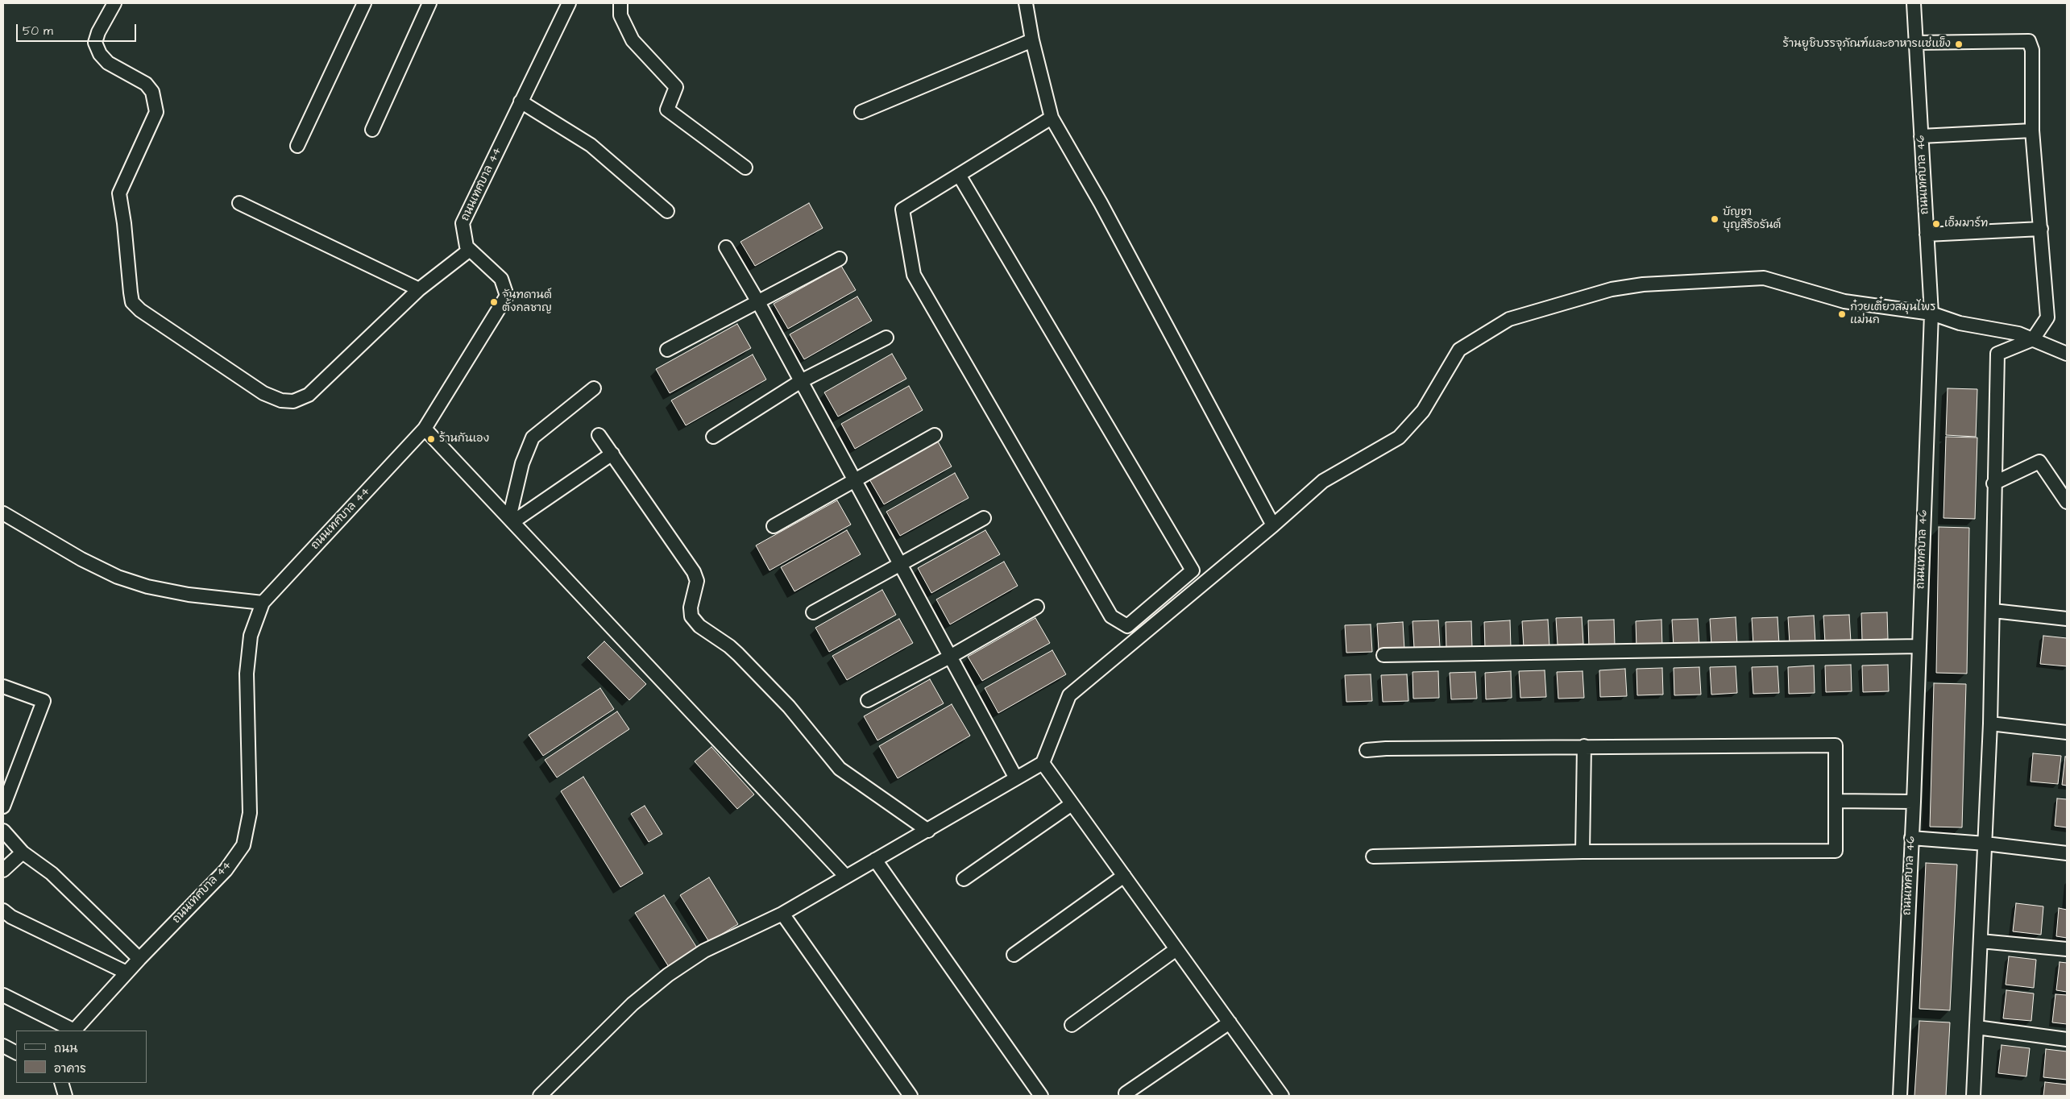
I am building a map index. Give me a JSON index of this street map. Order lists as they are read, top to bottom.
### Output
{
  "streets": {
    "street": ["ถนนเทศบาล 46", "ถนนเทศบาล 44"]
  },
  "places": [
    "ร้านยูชิบรรจุภัณฑ์และอาหารแช่แข็ง",
    "บัญชา บุญสิริอรันต์",
    "เอ็มมาร์ท",
    "จันทดานต์ ตั้งกลชาญ",
    "ก๋วยเตี๋ยวสมุนไพร แม่นก",
    "ร้านกันเอง"
  ],
  "legend": ["ถนน", "อาคาร"],
  "scale_bar": "50 m"
}
